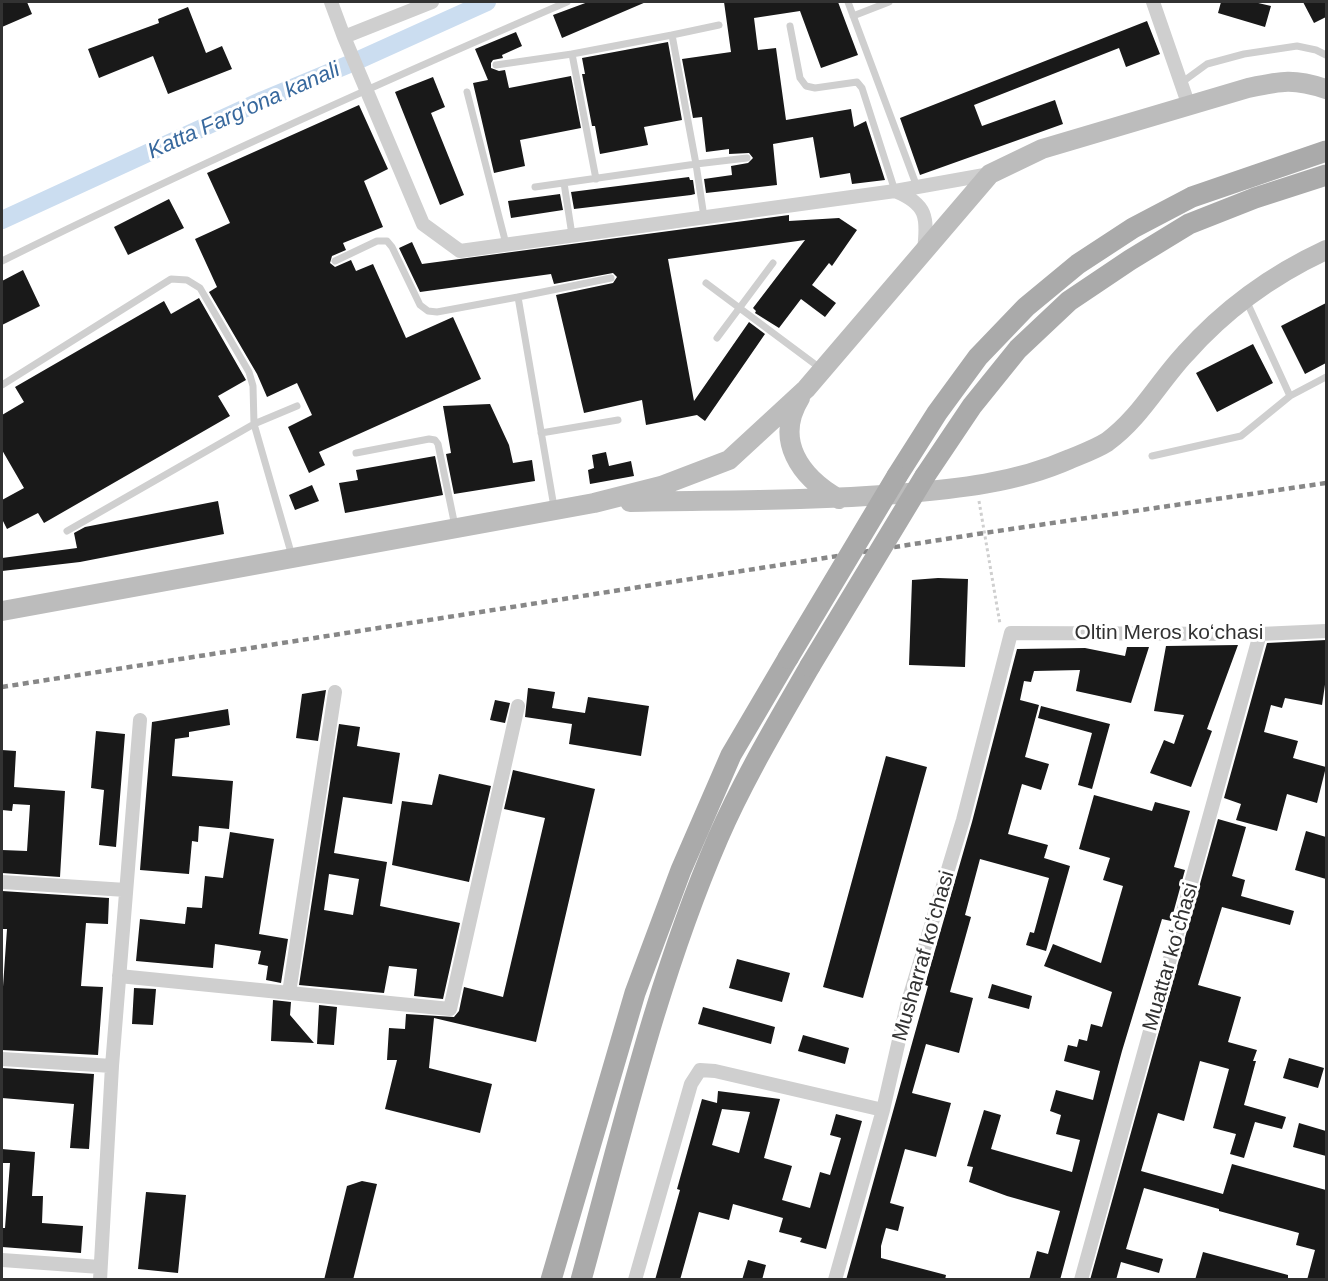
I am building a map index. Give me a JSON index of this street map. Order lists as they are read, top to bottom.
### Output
{
  "streets": {
    "street": ["Oltin Meros koʻchasi", "Musharraf koʻchasi", "Muattar koʻchasi"]
  },
  "crossings": [
    ["Oltin Meros koʻchasi", "Musharraf koʻchasi"],
    ["Oltin Meros koʻchasi", "Muattar koʻchasi"]
  ],
  "water": ["Katta Farg'ona kanali"]
}
